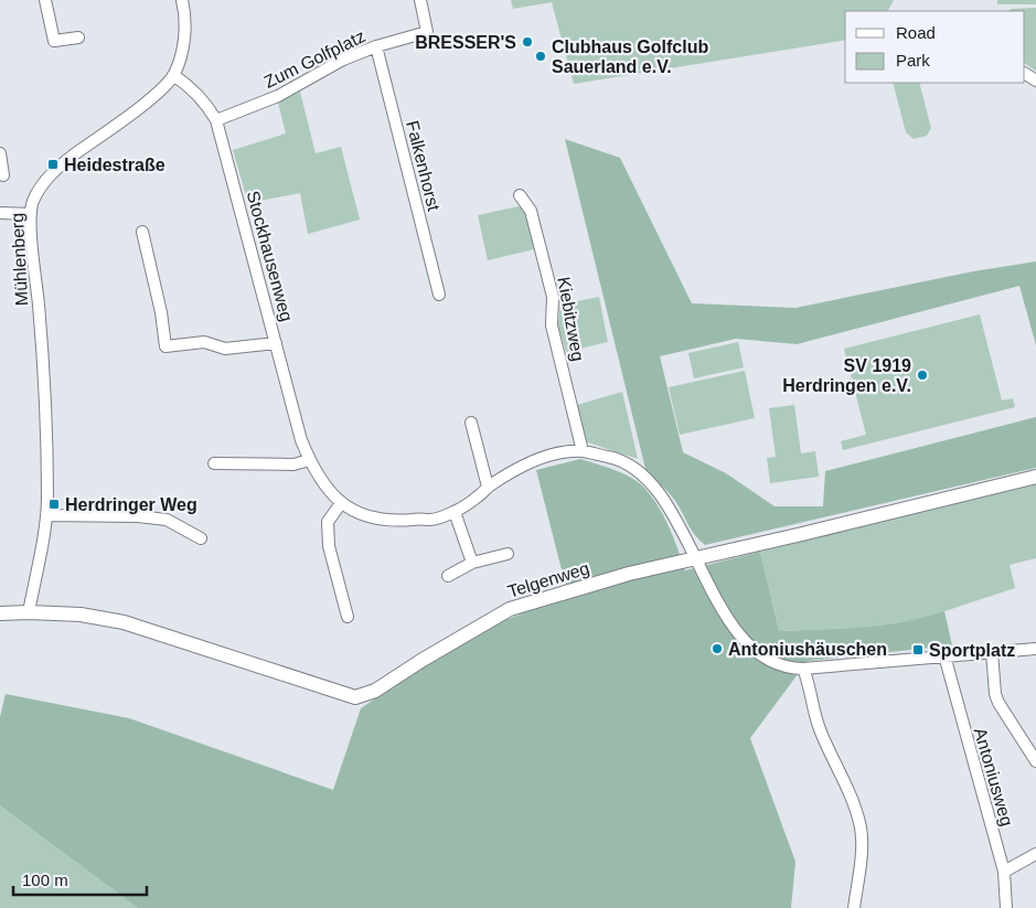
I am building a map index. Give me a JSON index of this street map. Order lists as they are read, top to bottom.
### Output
{
  "streets": {
    "main road": ["Telgenweg"],
    "street": [
      "Zum Golfplatz",
      "Falkenhorst",
      "Stockhausenweg",
      "Mühlenberg",
      "Kiebitzweg",
      "Antoniusweg"
    ]
  },
  "crossings": [
    ["Zum Golfplatz", "Falkenhorst"],
    ["Zum Golfplatz", "Stockhausenweg"],
    ["Stockhausenweg", "Mühlenberg"],
    ["Stockhausenweg", "Kiebitzweg"],
    ["Stockhausenweg", "Telgenweg"],
    ["Stockhausenweg", "Antoniusweg"],
    ["Mühlenberg", "Telgenweg"]
  ],
  "places": {
    "other": [
      "BRESSER'S",
      "Clubhaus Golfclub Sauerland e.V.",
      "SV 1919 Herdringen e.V.",
      "Antoniushäuschen"
    ],
    "transit": ["Heidestraße", "Herdringer Weg", "Sportplatz"]
  },
  "legend": ["Road", "Park"],
  "scale_bar": "100 m"
}
